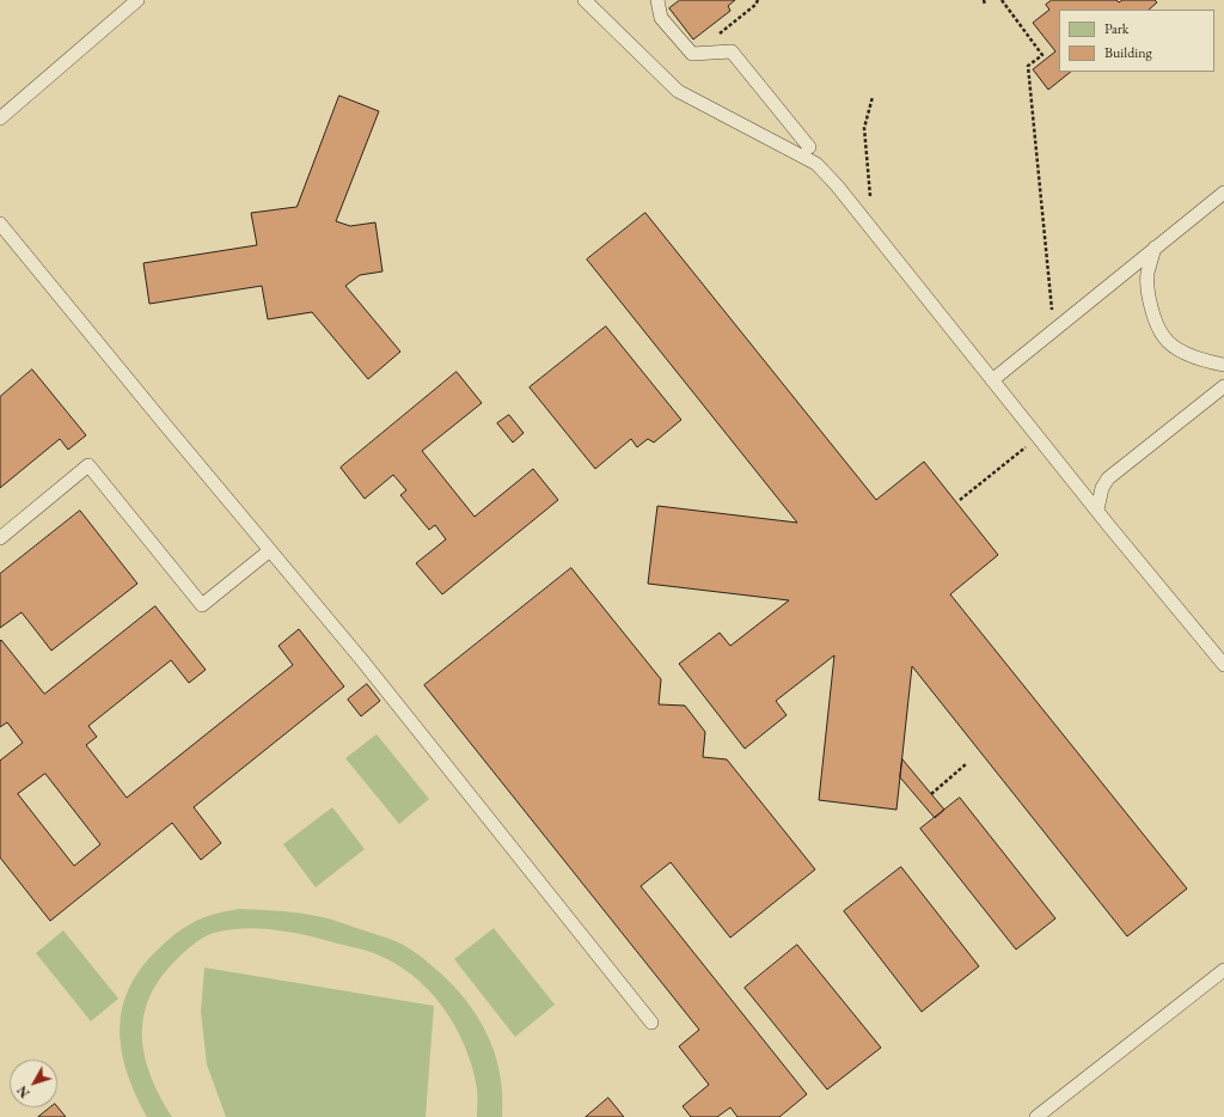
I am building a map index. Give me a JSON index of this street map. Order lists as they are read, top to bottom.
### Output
{
  "legend": ["Park", "Building"],
  "north": "bottom left"
}
